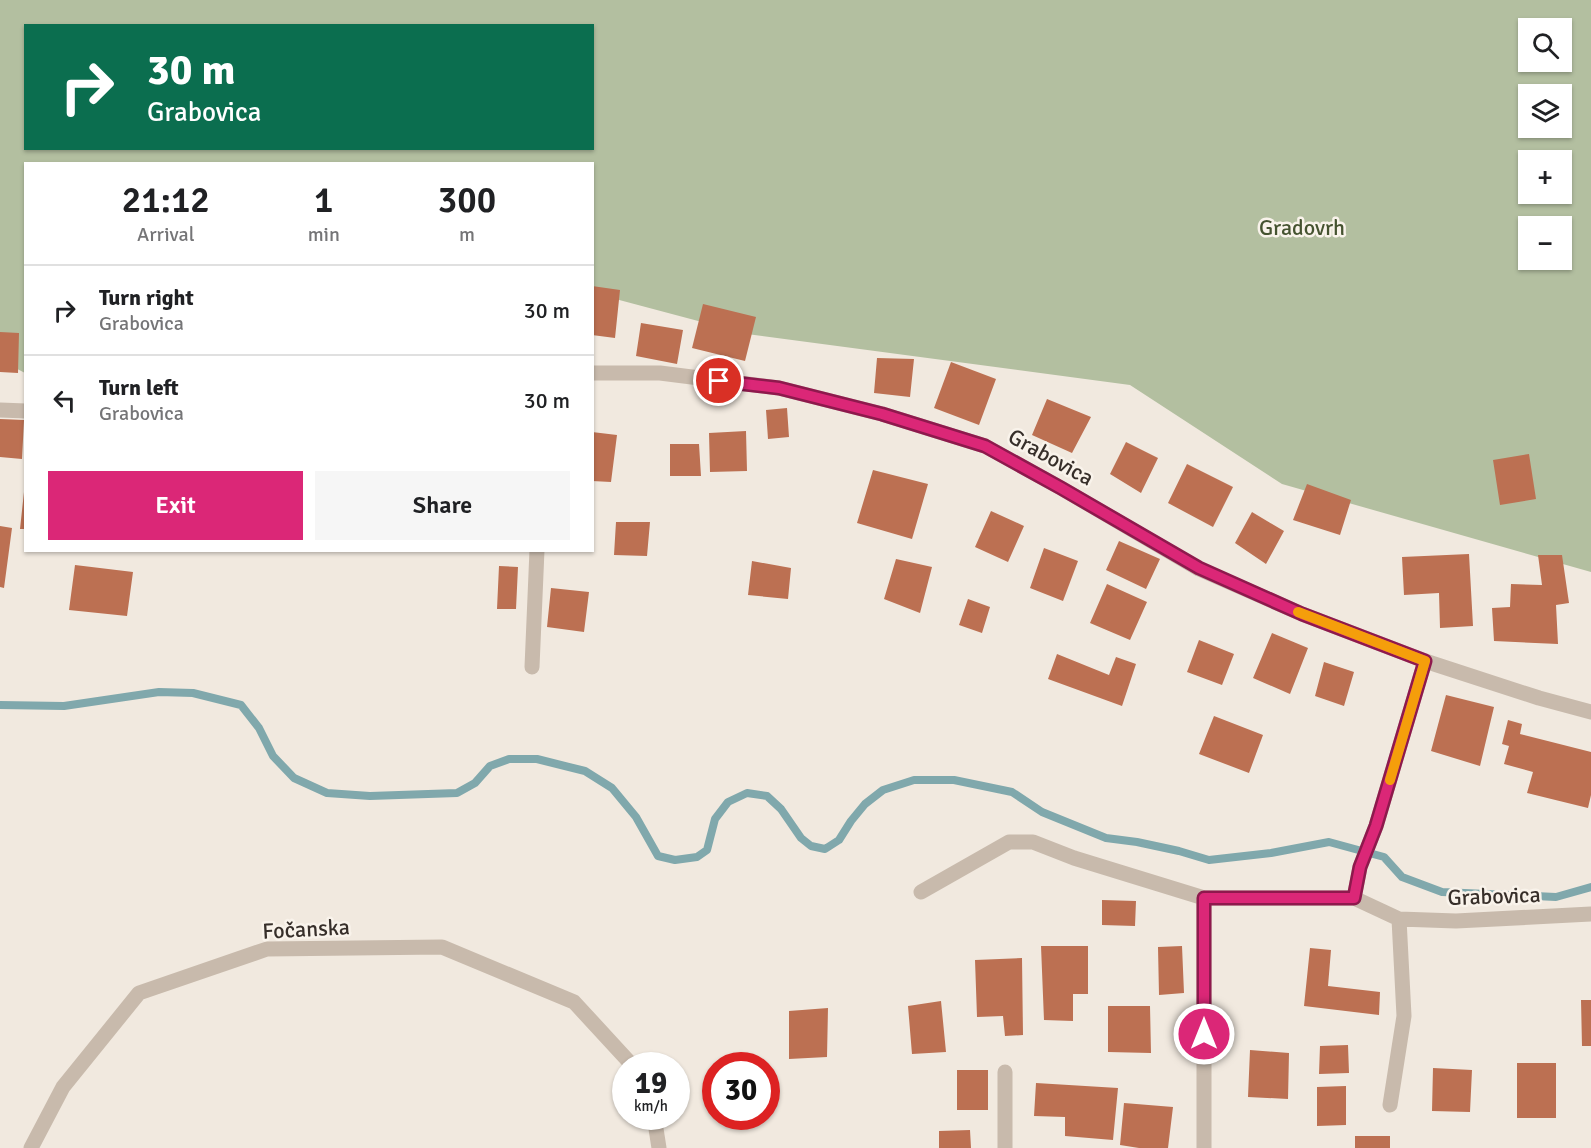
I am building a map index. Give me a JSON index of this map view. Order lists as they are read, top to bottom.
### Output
{
  "streets": {
    "street": ["Grabovica", "Fočanska"]
  },
  "parks": ["Gradovrh"],
  "page": {
    "map_buttons": ["+", "−"],
    "turn": ["30 m", "Grabovica"],
    "eta": [
      "21:12",
      "Arrival",
      "1",
      "min",
      "300",
      "m"
    ],
    "list": [
      {
        "name": "Turn right",
        "note": "Grabovica",
        "value": "30 m"
      },
      {
        "name": "Turn left",
        "note": "Grabovica",
        "value": "30 m"
      }
    ],
    "buttons": ["Exit", "Share"],
    "speed": "19 km/h",
    "limit": "30"
  }
}
